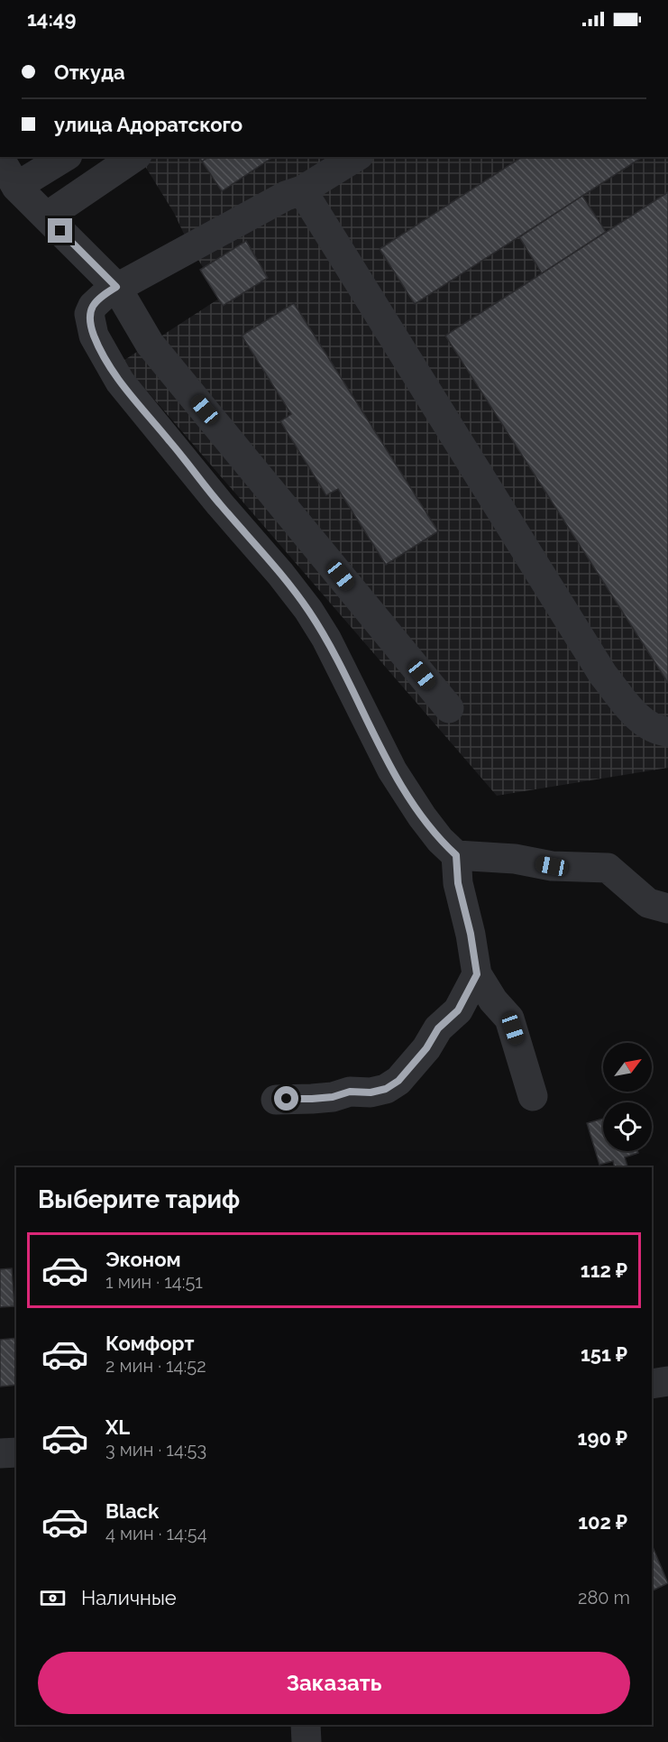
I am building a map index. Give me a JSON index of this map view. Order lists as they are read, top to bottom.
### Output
{
  "north": "top right",
  "page": {
    "status": "14:49",
    "banner": ["Откуда", "улица Адоратского"],
    "heading": "Выберите тариф",
    "list": [
      {
        "name": "Эконом",
        "note": "1 мин · 14:51",
        "value": "112 ₽"
      },
      {
        "name": "Комфорт",
        "note": "2 мин · 14:52",
        "value": "151 ₽"
      },
      {
        "name": "XL",
        "note": "3 мин · 14:53",
        "value": "190 ₽"
      },
      {
        "name": "Black",
        "note": "4 мин · 14:54",
        "value": "102 ₽"
      }
    ],
    "pay": ["Наличные", "280 m"],
    "buttons": "Заказать"
  }
}
